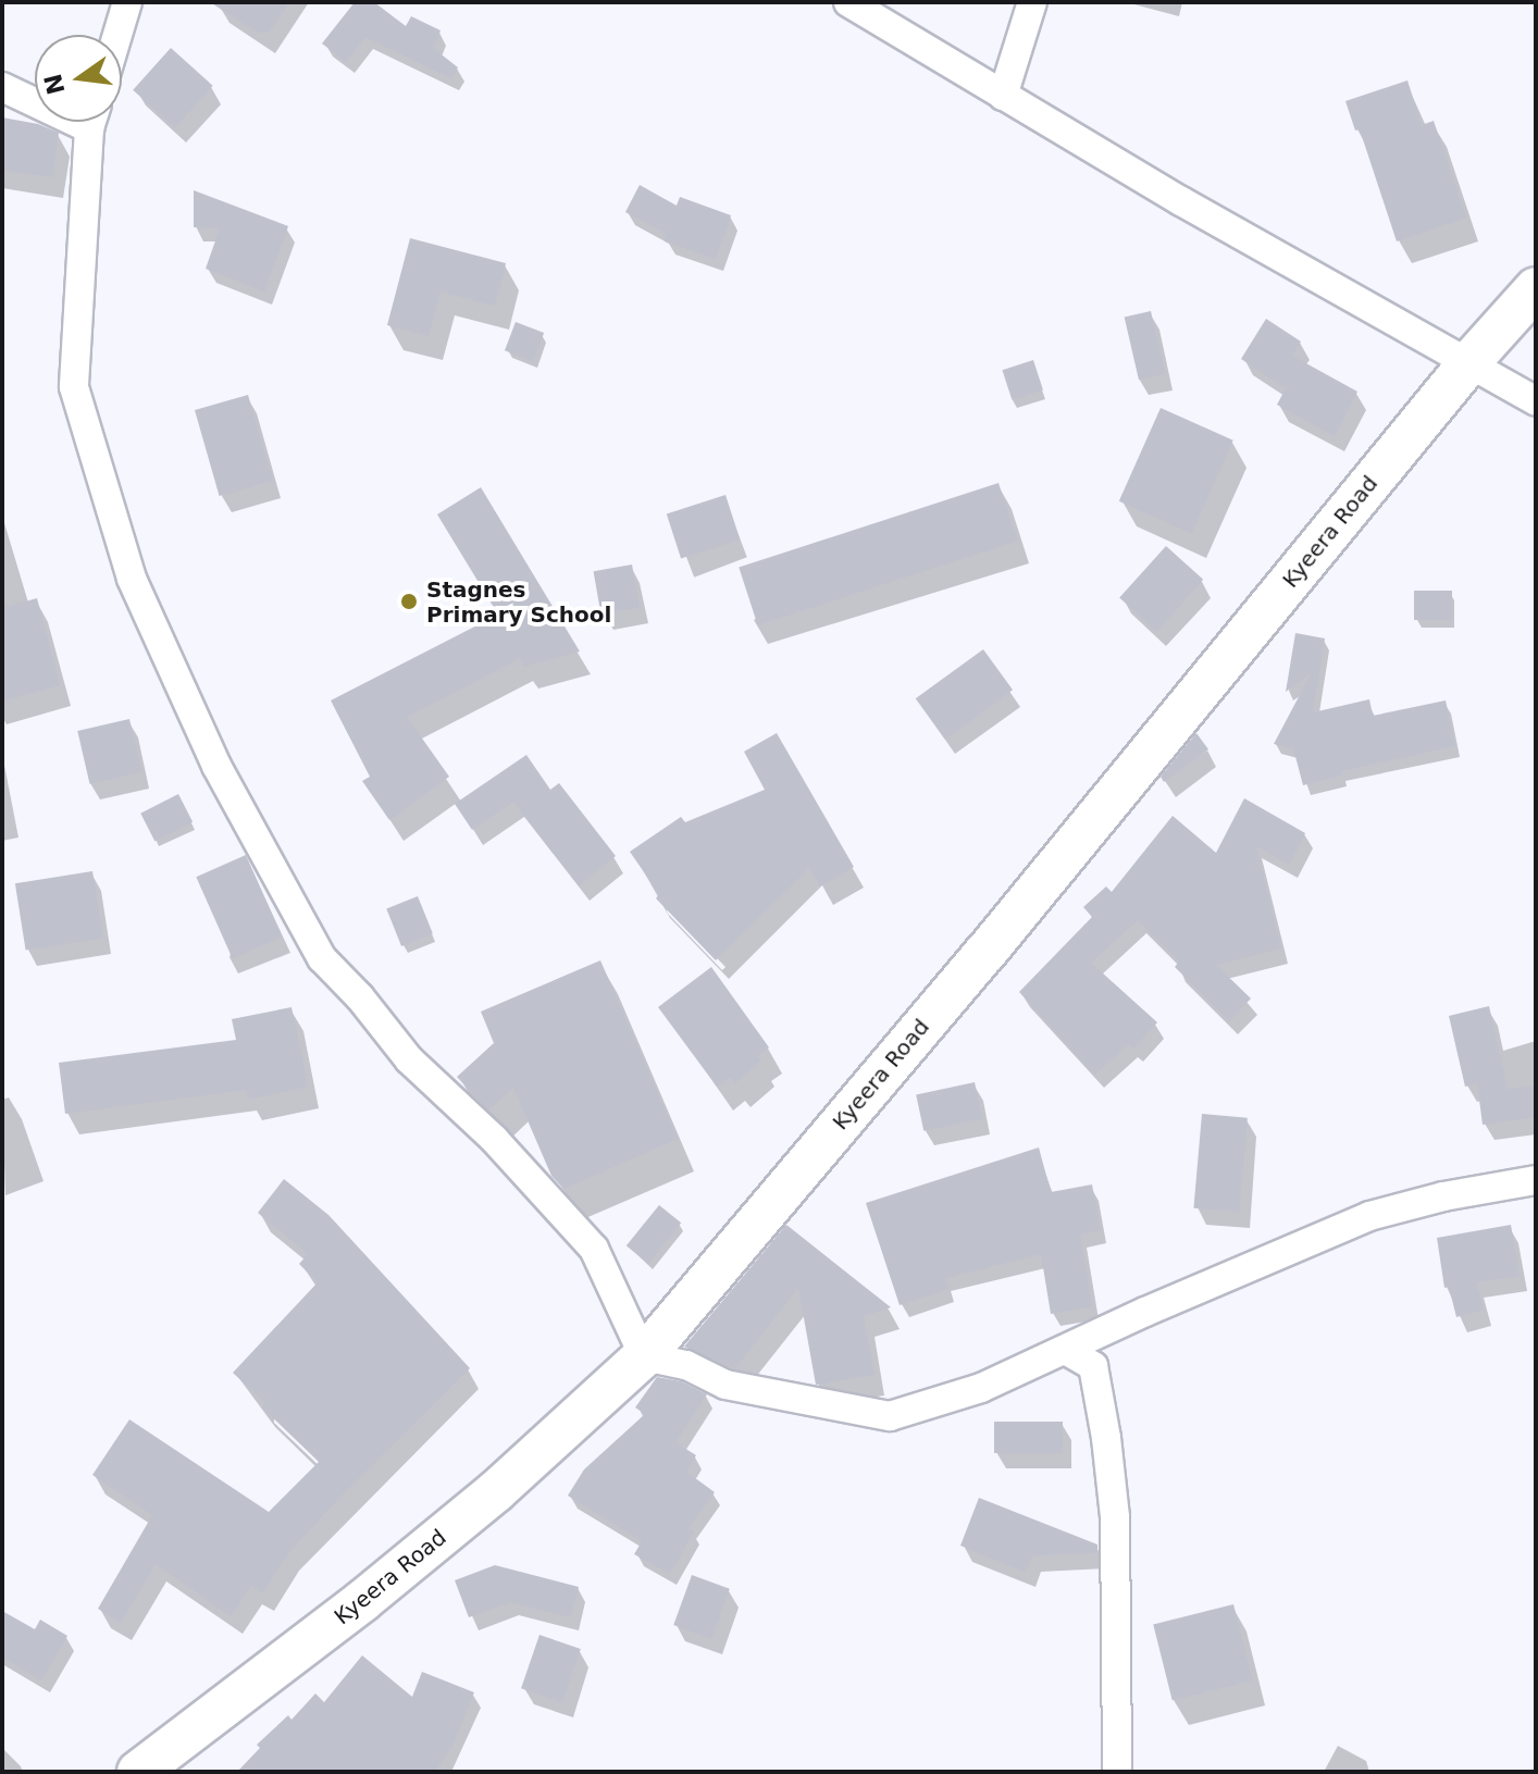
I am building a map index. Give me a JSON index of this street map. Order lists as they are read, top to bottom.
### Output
{
  "streets": {
    "main road": ["Kyeera Road"]
  },
  "places": ["Stagnes Primary School"],
  "north": "left"
}
